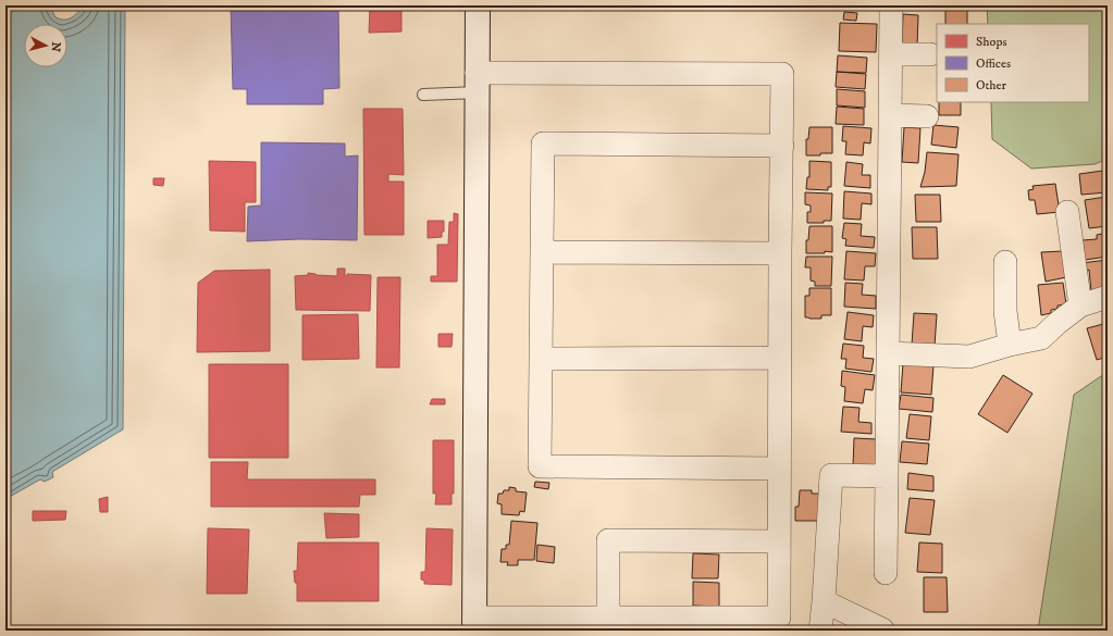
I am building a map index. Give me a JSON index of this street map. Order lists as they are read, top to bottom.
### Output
{
  "legend": ["Shops", "Offices", "Other"],
  "north": "right"
}
